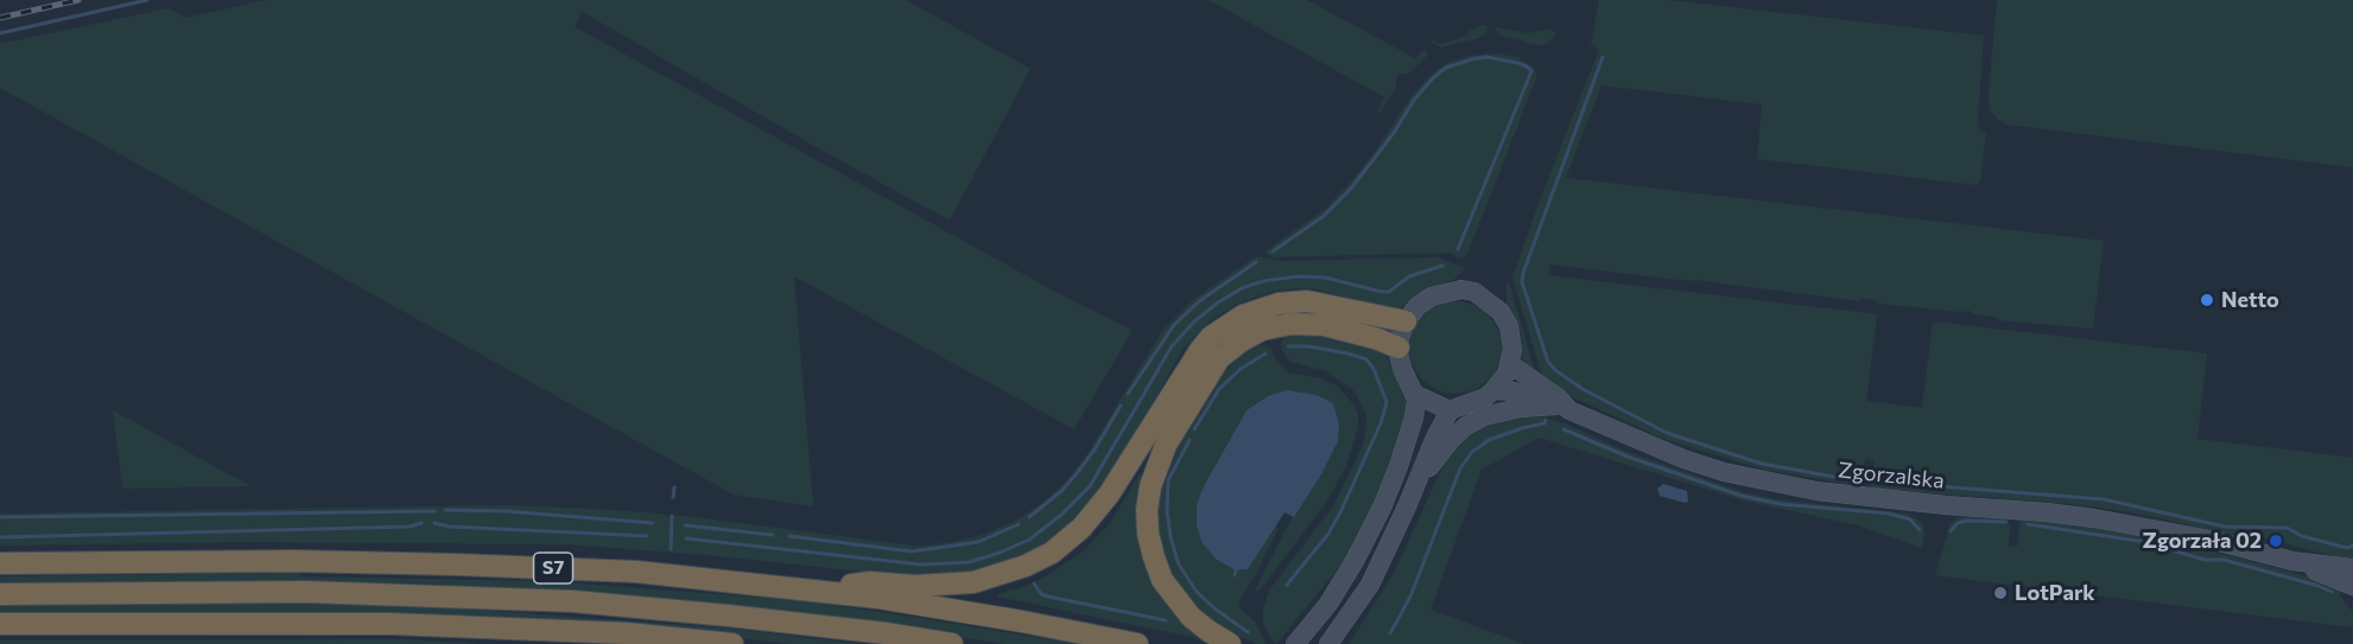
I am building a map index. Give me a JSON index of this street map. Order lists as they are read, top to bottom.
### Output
{
  "streets": {
    "highway": ["S7"],
    "street": ["Zgorzalska"]
  },
  "places": ["Netto", "Zgorzała 02", "LotPark"]
}
